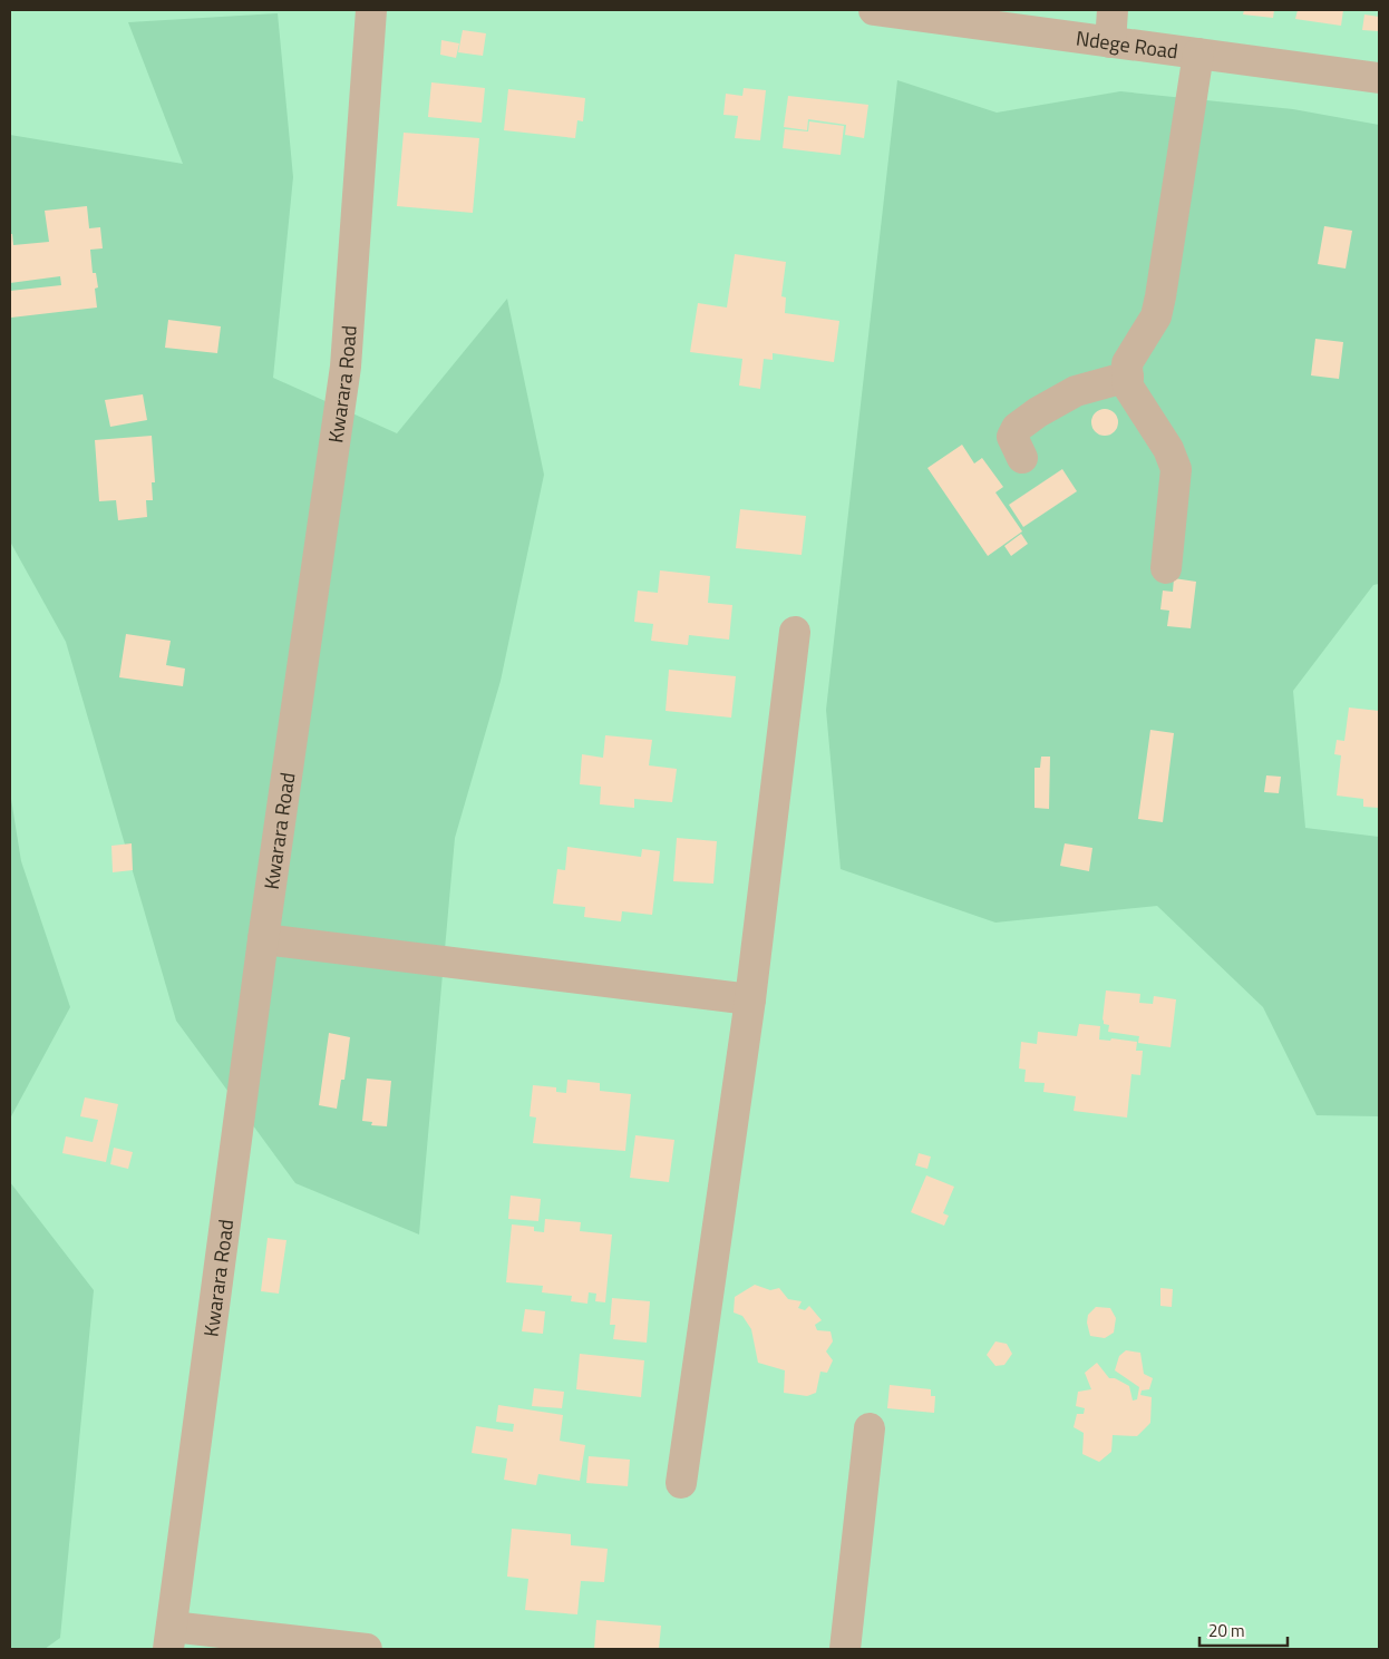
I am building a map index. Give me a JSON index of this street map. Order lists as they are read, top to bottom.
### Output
{
  "streets": {
    "street": ["Ndege Road", "Kwarara Road"]
  },
  "scale_bar": "20 m"
}
